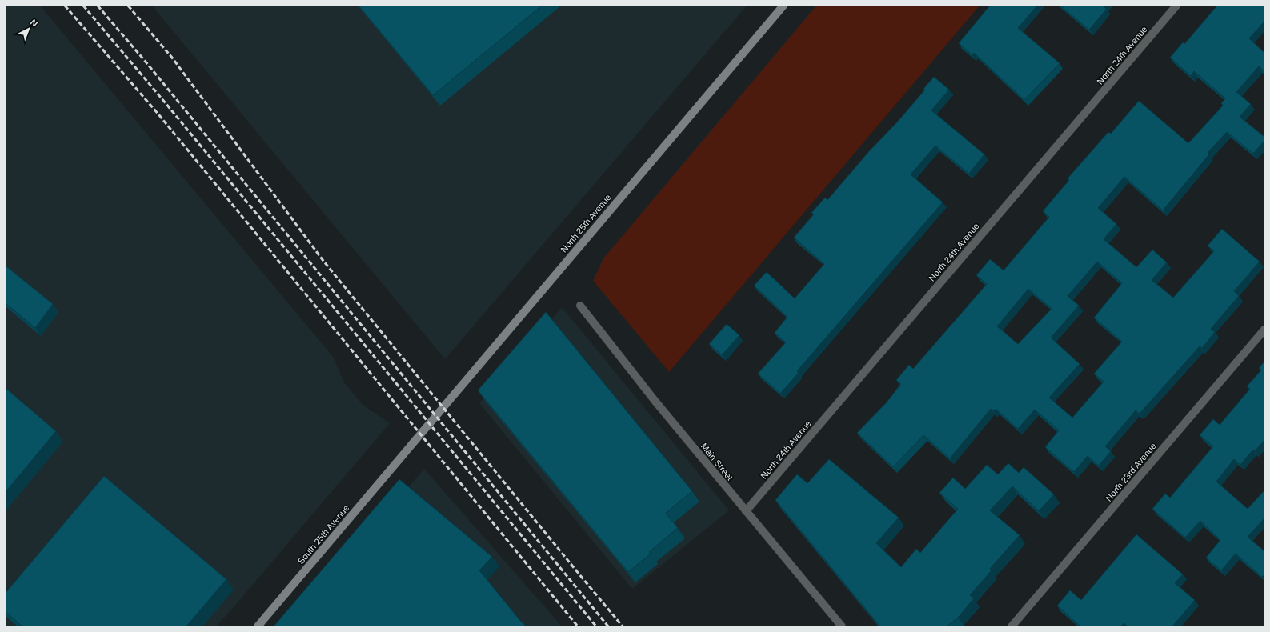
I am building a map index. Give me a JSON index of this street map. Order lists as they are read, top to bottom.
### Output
{
  "streets": {
    "main road": ["North 25th Avenue", "South 25th Avenue"],
    "street": ["North 24th Avenue", "Main Street", "North 23rd Avenue"]
  },
  "crossings": [
    ["North 24th Avenue", "Main Street"],
    ["North 25th Avenue", "South 25th Avenue"]
  ],
  "north": "top right"
}
